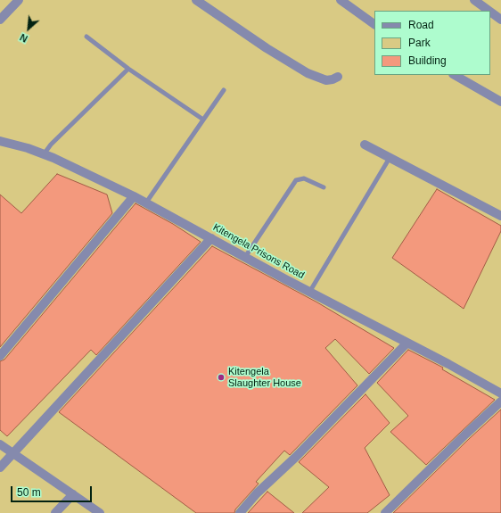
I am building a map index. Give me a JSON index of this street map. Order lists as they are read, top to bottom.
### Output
{
  "streets": {
    "street": ["Kitengela Prisons Road"]
  },
  "places": ["Kitengela Slaughter House"],
  "legend": ["Road", "Park", "Building"],
  "scale_bar": "50 m",
  "north": "bottom left"
}
